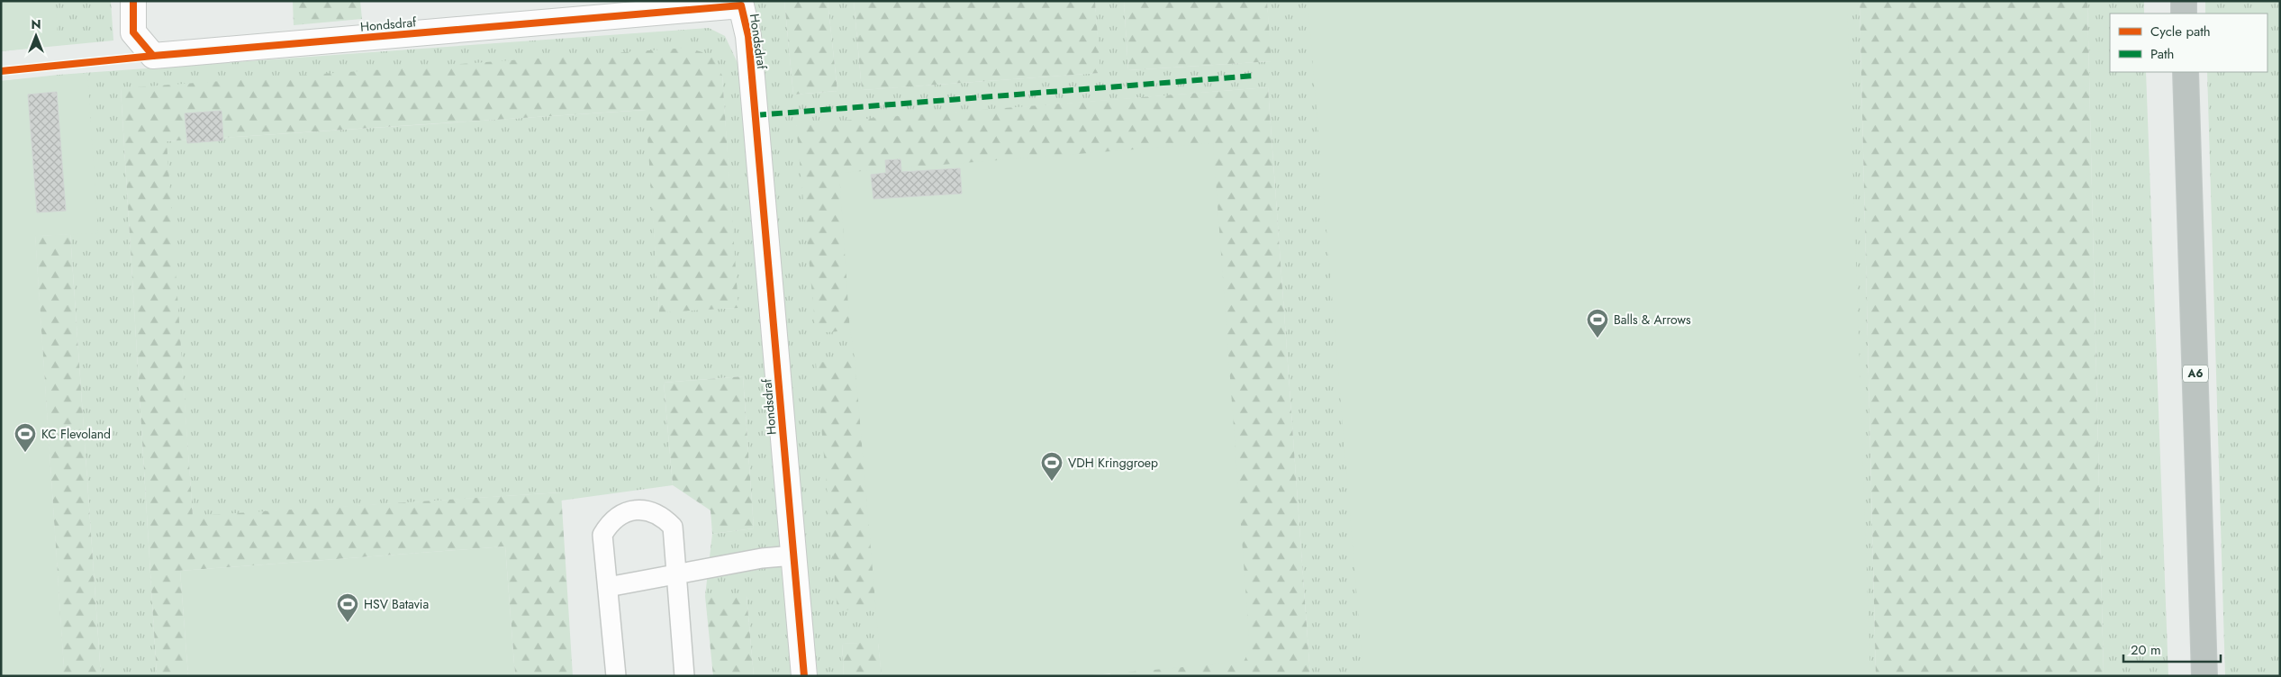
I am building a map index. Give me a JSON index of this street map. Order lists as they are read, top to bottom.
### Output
{
  "streets": {
    "highway": ["A6"],
    "street": ["Hondsdraf"]
  },
  "places": {
    "sports": [
      "Balls & Arrows",
      "KC Flevoland",
      "VDH Kringgroep",
      "HSV Batavia"
    ]
  },
  "legend": ["Cycle path", "Path"],
  "scale_bar": "20 m",
  "north": "top"
}
